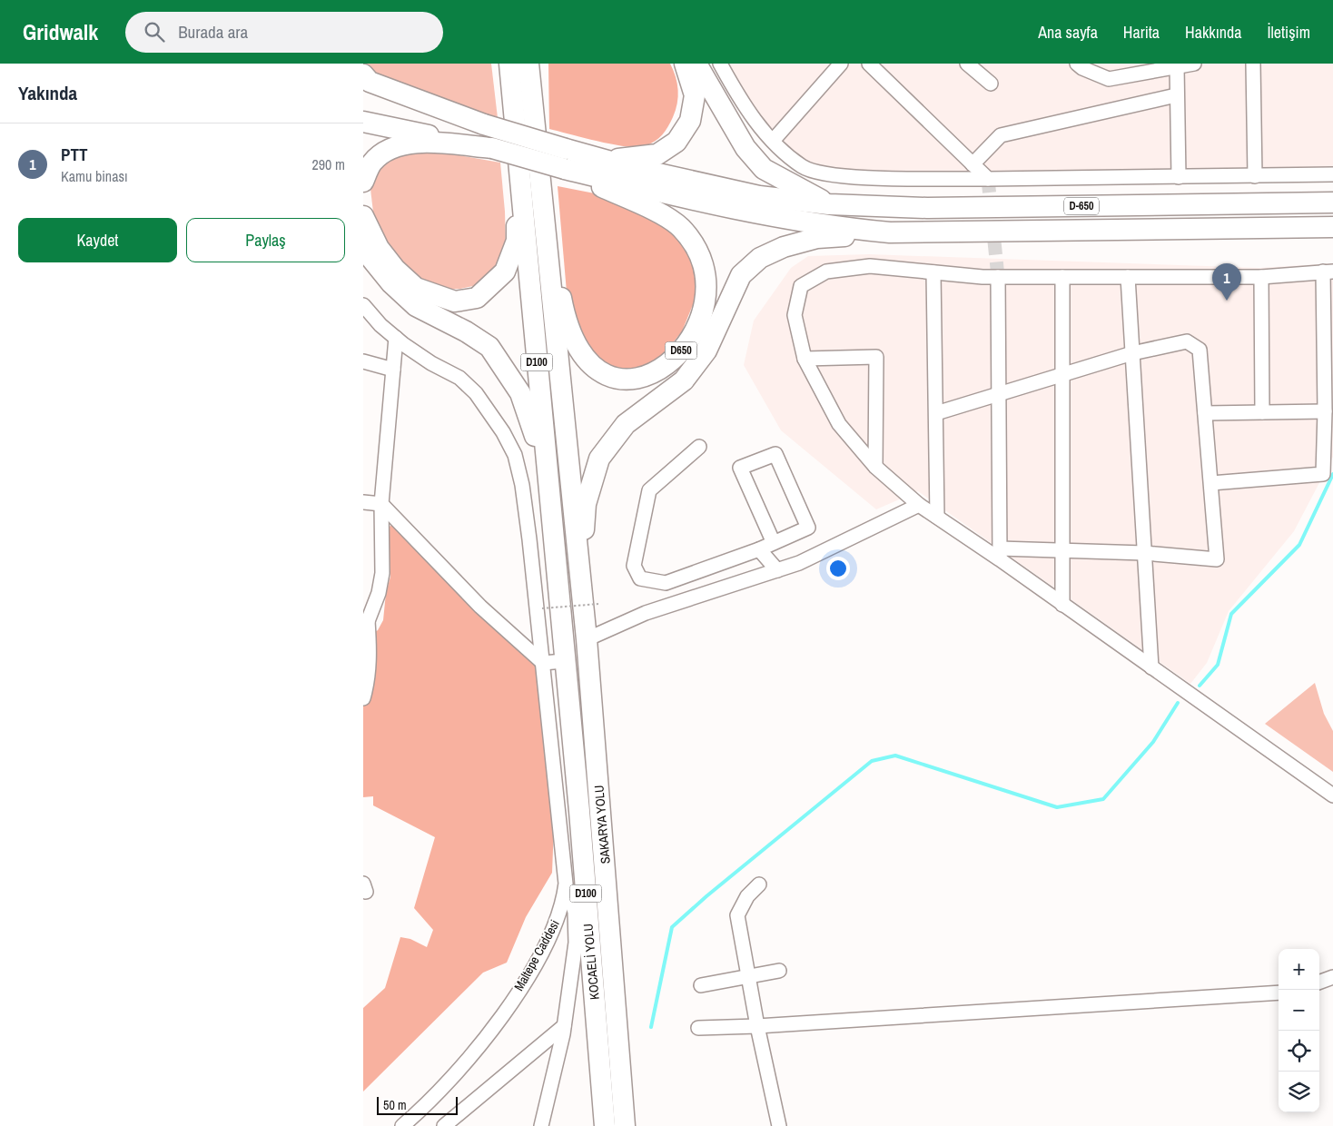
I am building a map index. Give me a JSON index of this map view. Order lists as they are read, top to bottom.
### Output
{
  "streets": {
    "highway": [
      "D-650",
      "D650",
      "D100",
      "SAKARYA YOLU",
      "KOCAELİ YOLU"
    ],
    "street": ["Maltepe Caddesi"]
  },
  "crossings": [
    ["D-650", "D650"],
    ["D650", "D100"],
    ["D650", "SAKARYA YOLU"],
    ["D100", "SAKARYA YOLU"],
    ["D100", "KOCAELİ YOLU"]
  ],
  "scale_bar": "50 m",
  "page": {
    "header": "Gridwalk",
    "search": "Burada ara",
    "nav": [
      "Ana sayfa",
      "Harita",
      "Hakkında",
      "İletişim"
    ],
    "heading": "Yakında",
    "list": [
      {
        "mark": "1",
        "name": "PTT",
        "note": "Kamu binası",
        "value": "290 m"
      }
    ],
    "buttons": ["Kaydet", "Paylaş"],
    "pins": "1",
    "map_buttons": ["+", "−"],
    "scale": "50 m"
  }
}
